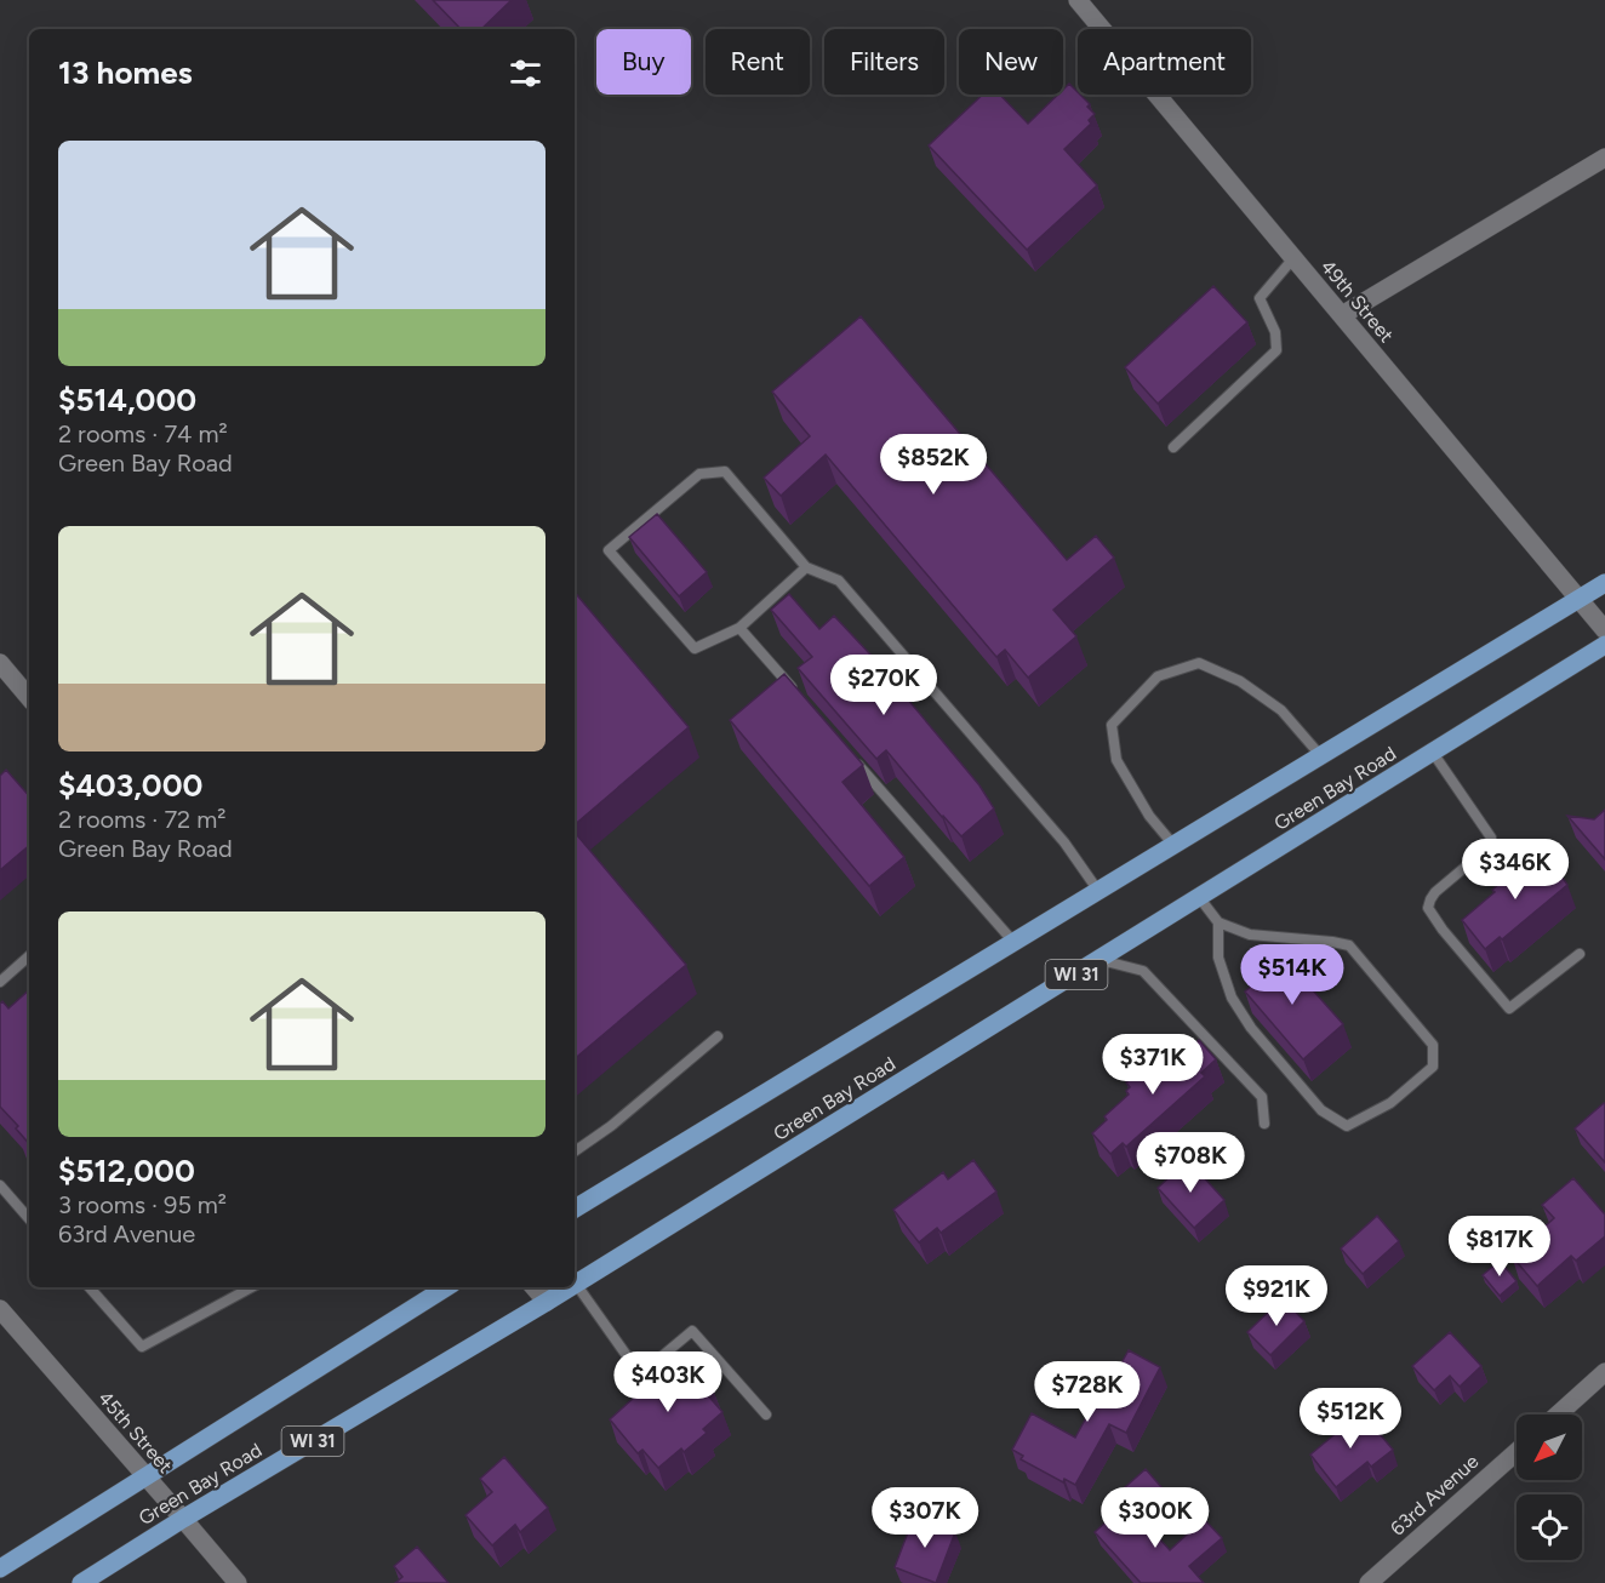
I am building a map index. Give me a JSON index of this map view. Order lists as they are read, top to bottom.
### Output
{
  "streets": {
    "main road": ["Green Bay Road", "WI 31"],
    "street": ["49th Street", "45th Street", "63rd Avenue"]
  },
  "crossings": [
    ["49th Street", "Green Bay Road"],
    ["Green Bay Road", "45th Street"]
  ],
  "north": "bottom left",
  "page": {
    "chip": [
      "Buy",
      "Rent",
      "Filters",
      "New",
      "Apartment"
    ],
    "heading": "13 homes",
    "list": [
      {
        "name": "$514,000",
        "note": "2 rooms · 74 m² · Green Bay Road"
      },
      {
        "name": "$403,000",
        "note": "2 rooms · 72 m² · Green Bay Road"
      },
      {
        "name": "$512,000",
        "note": "3 rooms · 95 m² · 63rd Avenue"
      }
    ],
    "price": [
      "$852K",
      "$270K",
      "$346K",
      "$514K",
      "$371K",
      "$708K",
      "$817K",
      "$921K",
      "$403K",
      "$728K",
      "$512K",
      "$307K",
      "$300K"
    ]
  }
}
